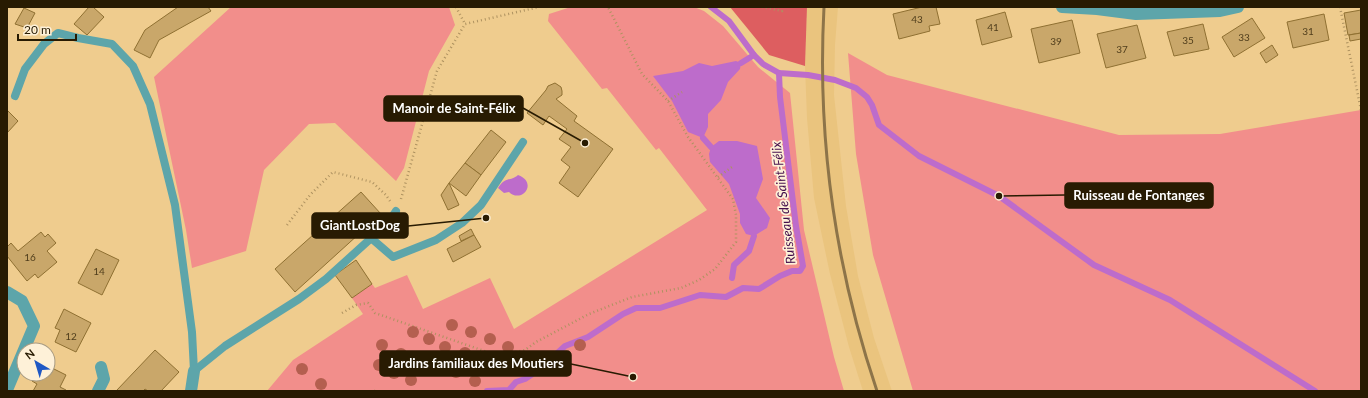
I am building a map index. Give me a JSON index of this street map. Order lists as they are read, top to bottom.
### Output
{
  "water": ["Ruisseau de Saint-Félix"],
  "places": [
    "Manoir de Saint-Félix",
    "Ruisseau de Fontanges",
    "GiantLostDog",
    "Jardins familiaux des Moutiers"
  ],
  "house_numbers": [
    "43",
    "41",
    "31",
    "33",
    "35",
    "39",
    "37",
    "16",
    "14",
    "12"
  ],
  "scale_bar": "20 m",
  "north": "top left"
}
